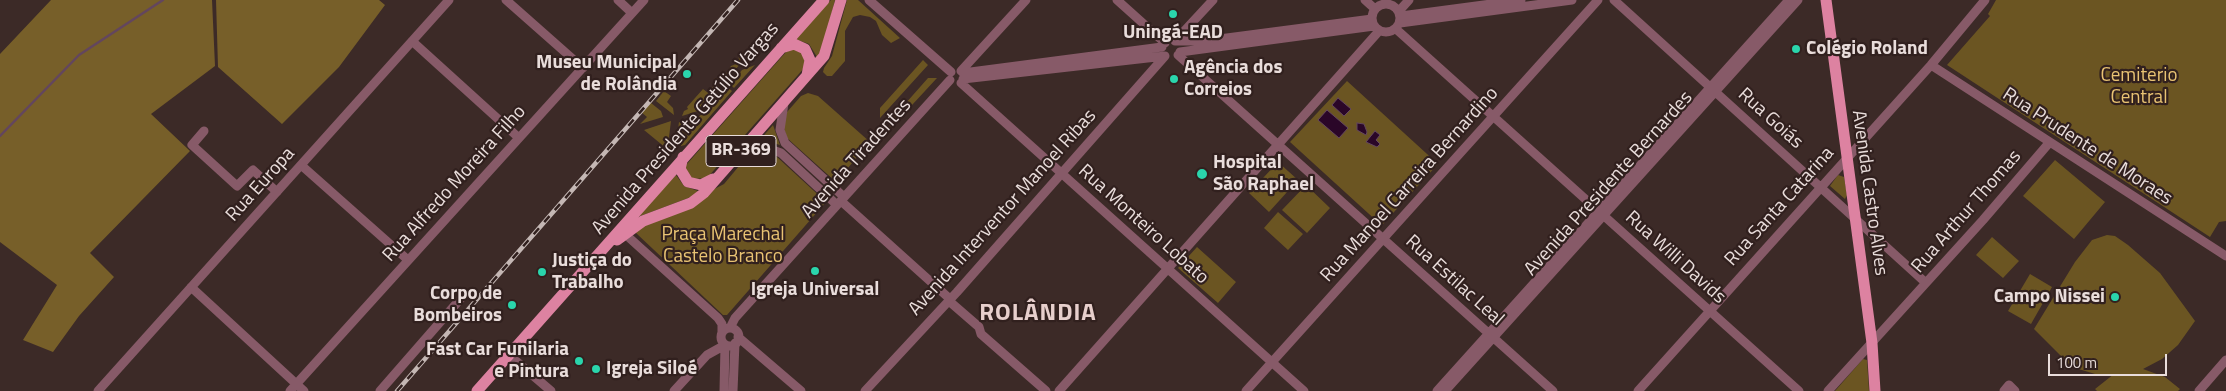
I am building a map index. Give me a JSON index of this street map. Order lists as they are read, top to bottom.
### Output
{
  "streets": {
    "main road": ["Avenida Presidente Getúlio Vargas", "BR-369", "Avenida Castro Alves"],
    "street": [
      "Rua Goiás",
      "Rua Prudente de Moraes",
      "Avenida Tiradentes",
      "Rua Alfredo Moreira Filho",
      "Avenida Presidente Bernardes",
      "Rua Europa",
      "Rua Manoel Carreira Bernardino",
      "Rua Santa Catarina",
      "Rua Arthur Thomas",
      "Avenida Interventor Manoel Ribas",
      "Rua Monteiro Lobato",
      "Rua Willi Davids",
      "Rua Estilac Leal"
    ]
  },
  "crossings": [
    ["Rua Goiás", "Avenida Presidente Bernardes"],
    ["Rua Goiás", "Avenida Castro Alves"],
    ["Rua Goiás", "Rua Santa Catarina"],
    ["Rua Goiás", "Rua Arthur Thomas"],
    ["Rua Prudente de Moraes", "Rua Santa Catarina"],
    ["Rua Prudente de Moraes", "Rua Arthur Thomas"],
    ["Avenida Presidente Bernardes", "Rua Willi Davids"],
    ["Avenida Presidente Bernardes", "Rua Estilac Leal"],
    ["Rua Manoel Carreira Bernardino", "Rua Monteiro Lobato"],
    ["Rua Manoel Carreira Bernardino", "Rua Willi Davids"],
    ["Rua Manoel Carreira Bernardino", "Rua Estilac Leal"],
    ["Avenida Castro Alves", "Rua Santa Catarina"],
    ["Avenida Castro Alves", "Rua Arthur Thomas"],
    ["Rua Santa Catarina", "Rua Willi Davids"],
    ["Avenida Interventor Manoel Ribas", "Rua Monteiro Lobato"]
  ],
  "districts": ["ROLÂNDIA"],
  "parks": ["Cemiterio Central", "Praça Marechal Castelo Branco"],
  "places": [
    "Uningá-EAD",
    "Colégio Roland",
    "Museu Municipal de Rolândia",
    "Agência dos Correios",
    "Hospital São Raphael",
    "Igreja Universal",
    "Justiça do Trabalho",
    "Campo Nissei",
    "Corpo de Bombeiros",
    "Fast Car Funilaria e Pintura",
    "Igreja Siloé"
  ],
  "scale_bar": "100 m"
}
